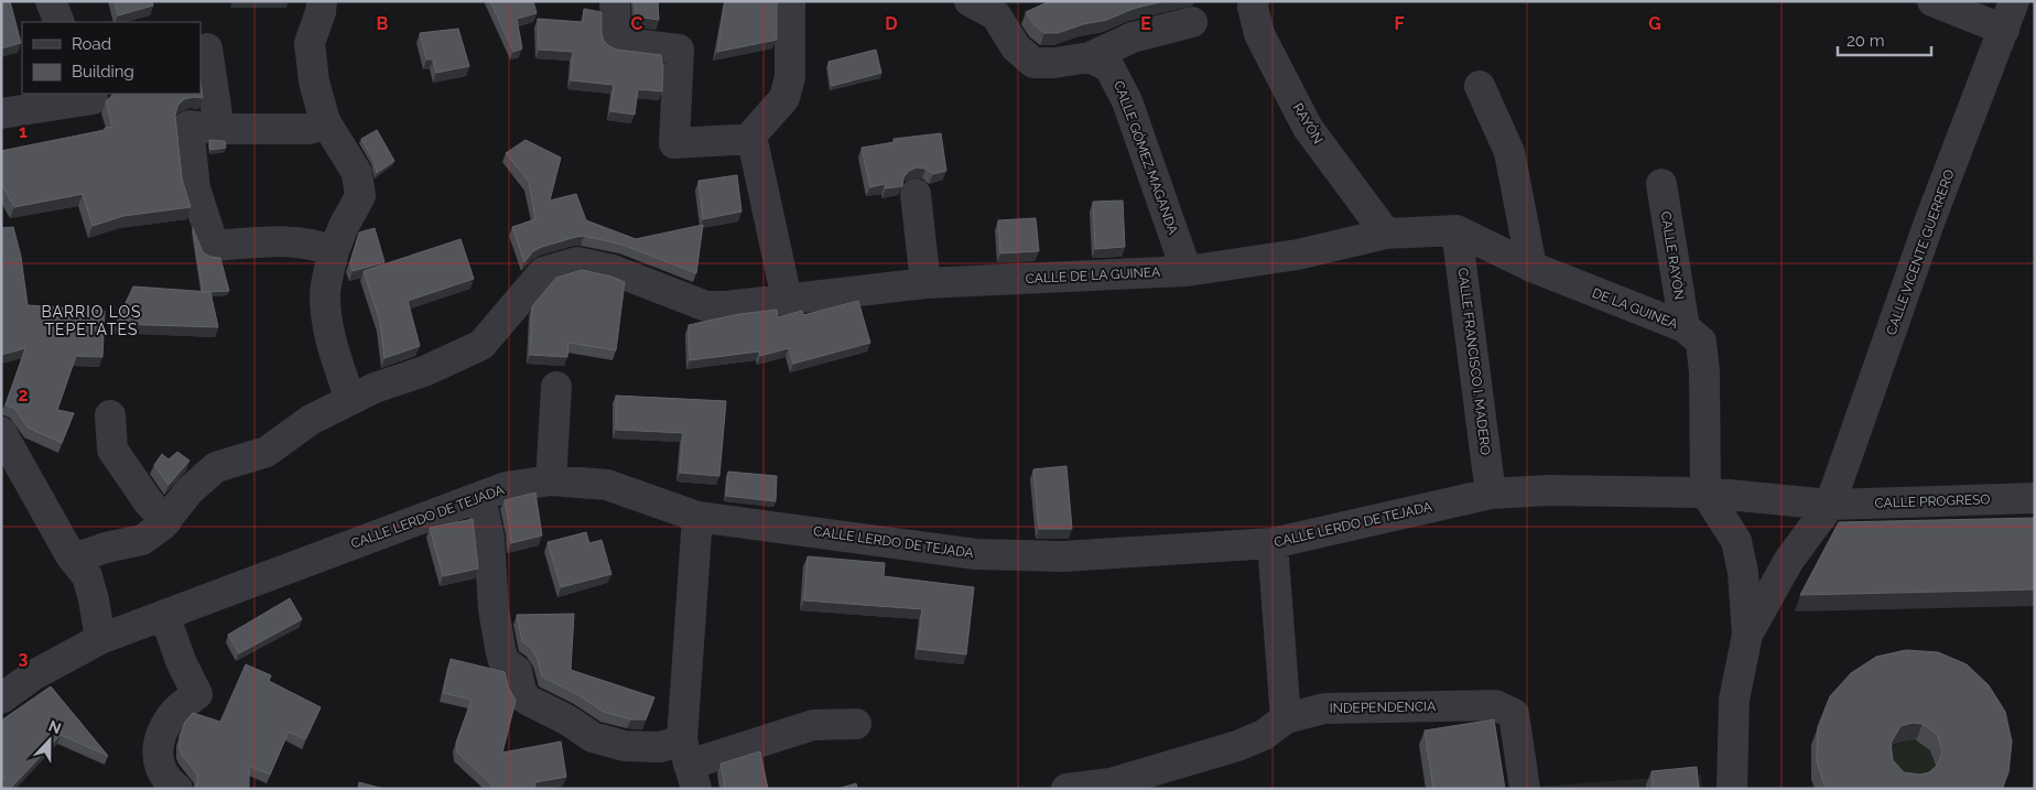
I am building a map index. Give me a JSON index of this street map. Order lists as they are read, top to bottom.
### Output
{
  "streets": {
    "street": [
      "RAYÓN",
      "CALLE GÓMEZ MAGANDA",
      "CALLE VICENTE GUERRERO",
      "CALLE RAYÓN",
      "CALLE DE LA GUINEA",
      "DE LA GUINEA",
      "CALLE FRANCISCO I. MADERO",
      "CALLE PROGRESO",
      "CALLE LERDO DE TEJADA",
      "INDEPENDENCIA"
    ]
  },
  "crossings": [
    ["RAYÓN", "CALLE DE LA GUINEA"],
    ["CALLE GÓMEZ MAGANDA", "CALLE DE LA GUINEA"],
    ["CALLE VICENTE GUERRERO", "CALLE PROGRESO"],
    ["CALLE VICENTE GUERRERO", "CALLE LERDO DE TEJADA"],
    ["CALLE RAYÓN", "DE LA GUINEA"],
    ["CALLE DE LA GUINEA", "DE LA GUINEA"],
    ["CALLE DE LA GUINEA", "CALLE FRANCISCO I. MADERO"],
    ["DE LA GUINEA", "CALLE FRANCISCO I. MADERO"],
    ["DE LA GUINEA", "CALLE LERDO DE TEJADA"],
    ["CALLE FRANCISCO I. MADERO", "CALLE LERDO DE TEJADA"],
    ["CALLE PROGRESO", "CALLE LERDO DE TEJADA"]
  ],
  "districts": ["BARRIO LOS TEPETATES"],
  "legend": ["Road", "Building"],
  "scale_bar": "20 m",
  "north": "top",
  "grid": {
    "columns": [
      "B",
      "C",
      "D",
      "E",
      "F",
      "G"
    ],
    "rows": ["1", "2", "3"]
  }
}
